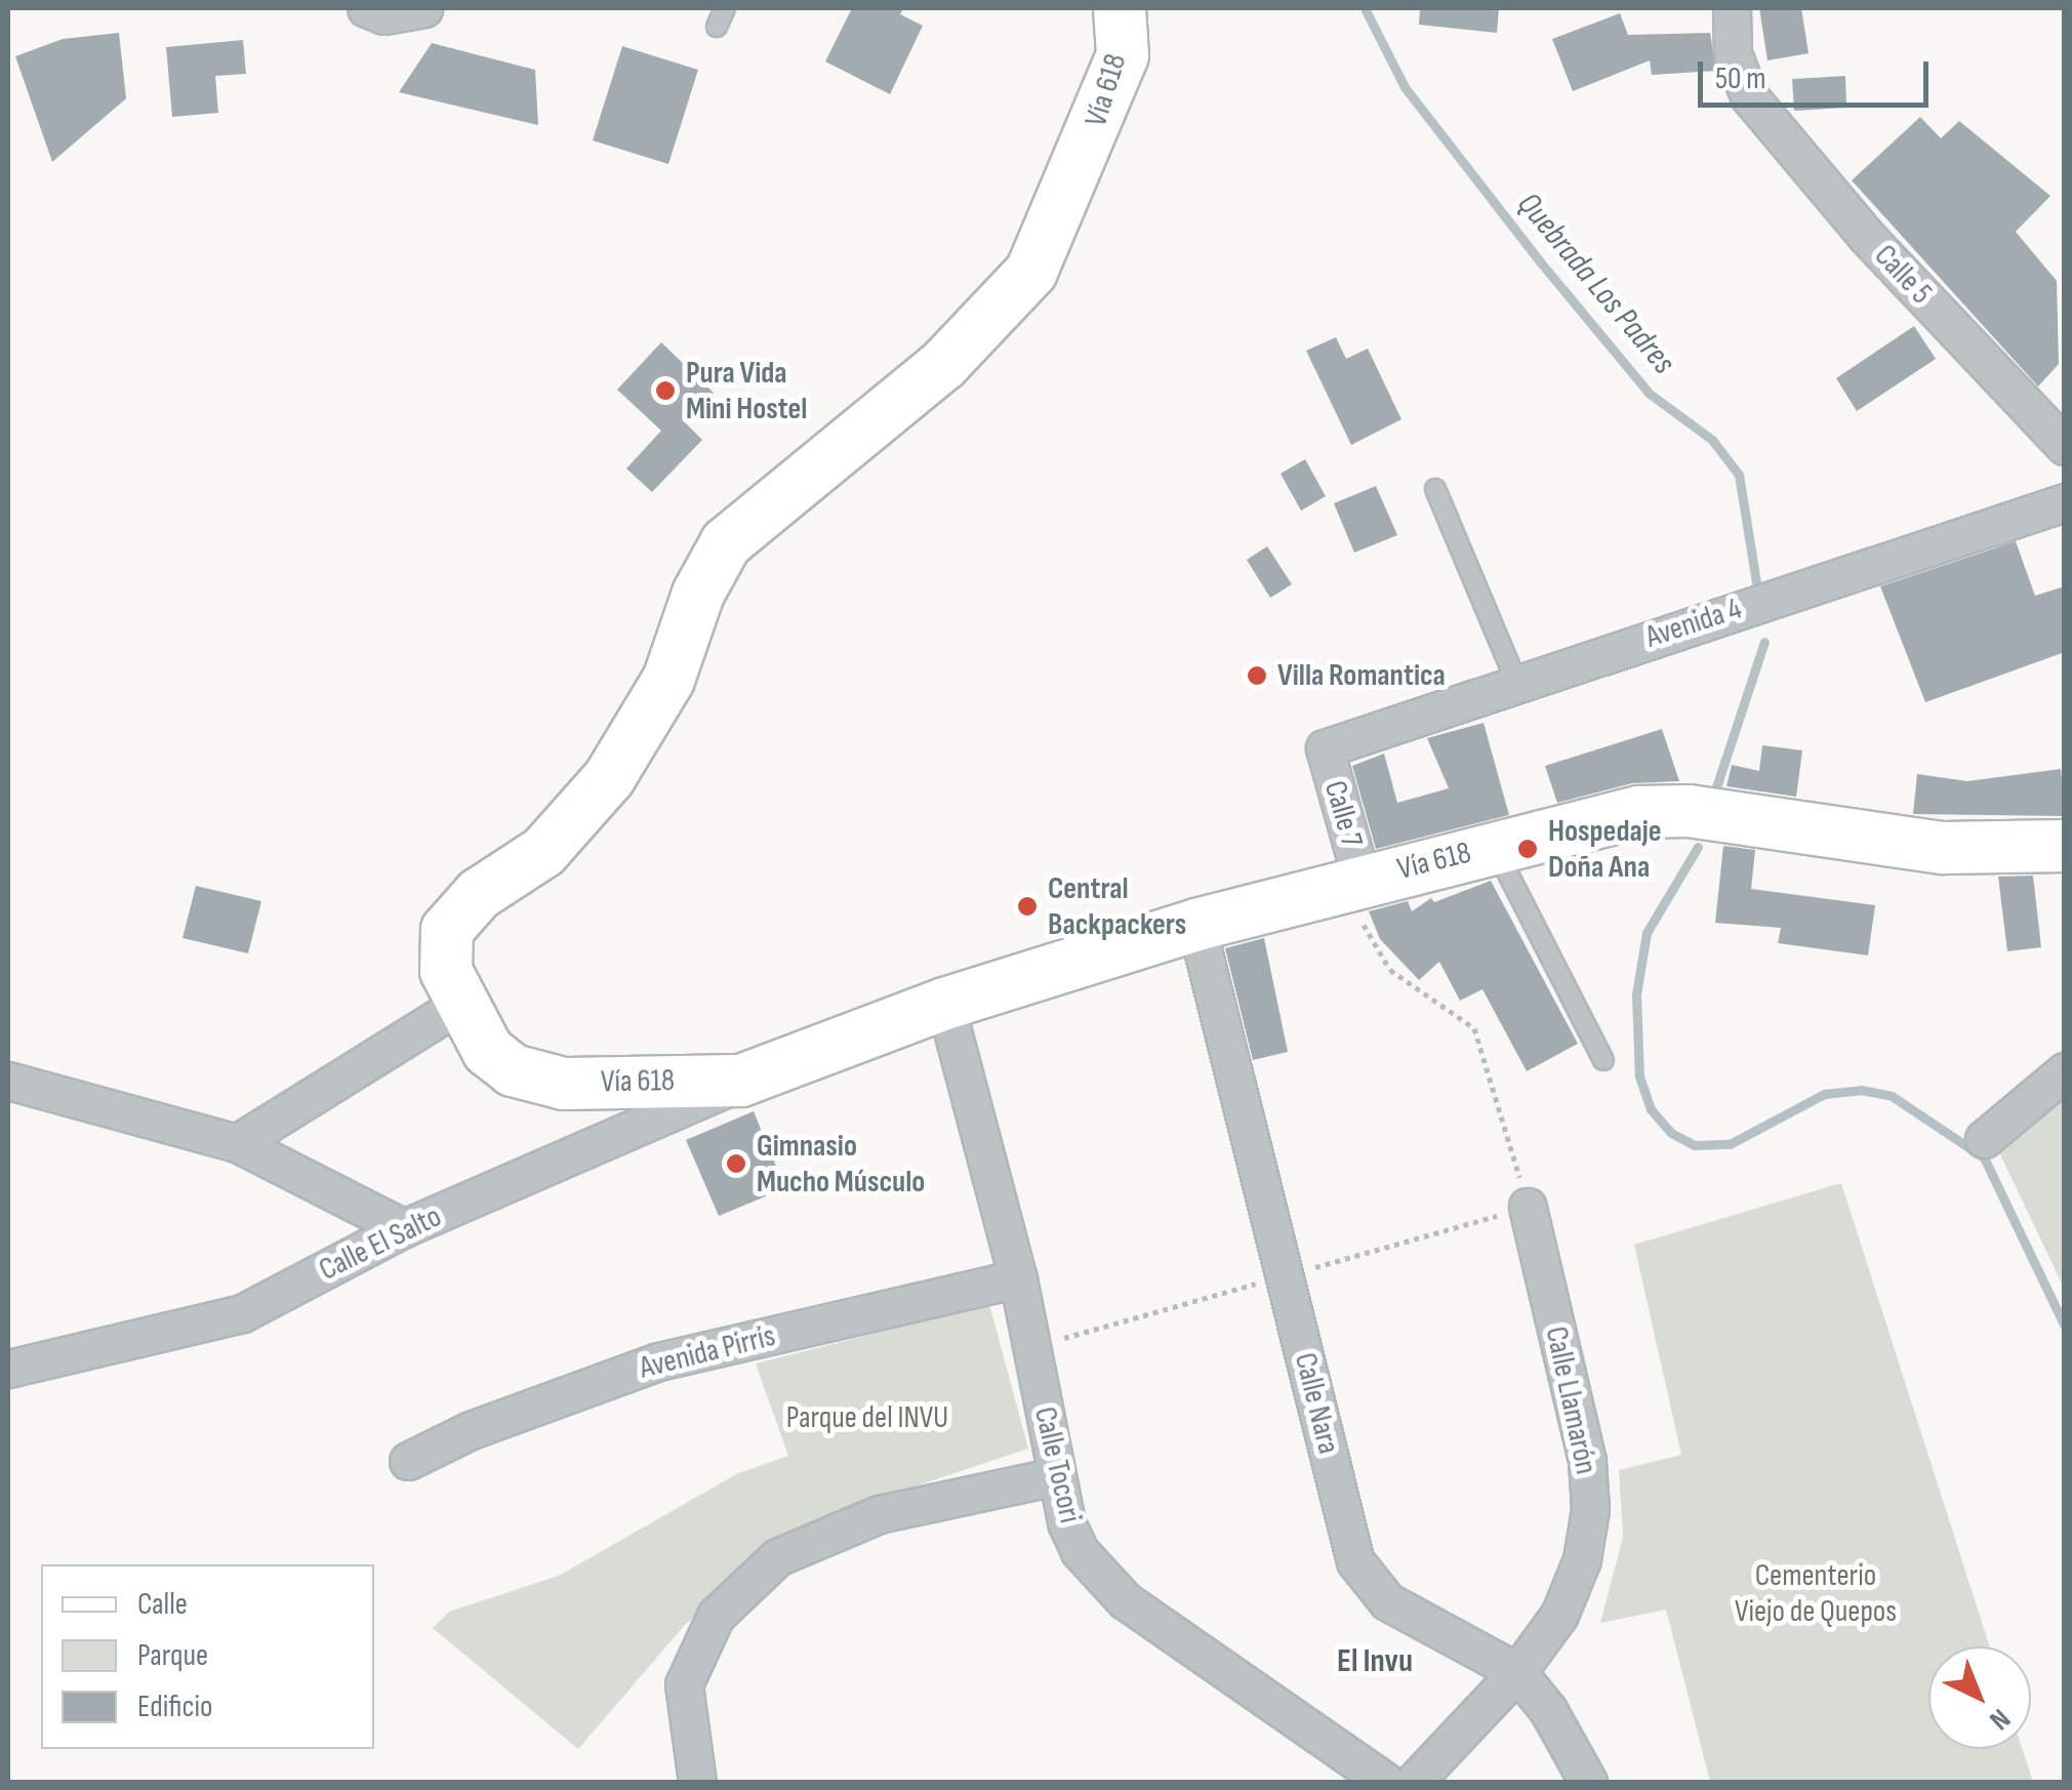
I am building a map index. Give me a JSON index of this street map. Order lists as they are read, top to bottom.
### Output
{
  "streets": {
    "street": [
      "Vía 618",
      "Calle 5",
      "Avenida 4",
      "Calle 7",
      "Calle El Salto",
      "Avenida Pirrís",
      "Calle Llamarón",
      "Calle Nara",
      "Calle Tocori"
    ]
  },
  "crossings": [
    ["Vía 618", "Calle 7"],
    ["Vía 618", "Calle El Salto"],
    ["Vía 618", "Calle Nara"],
    ["Vía 618", "Calle Tocori"],
    ["Avenida 4", "Calle 7"],
    ["Avenida Pirrís", "Calle Tocori"],
    ["Calle Llamarón", "Calle Nara"]
  ],
  "districts": ["El Invu"],
  "water": ["Quebrada Los Padres"],
  "parks": ["Parque del INVU", "Cementerio Viejo de Quepos"],
  "places": [
    "Pura Vida Mini Hostel",
    "Villa Romantica",
    "Hospedaje Doña Ana",
    "Central Backpackers",
    "Gimnasio Mucho Músculo"
  ],
  "legend": ["Calle", "Parque", "Edificio"],
  "scale_bar": "50 m",
  "north": "bottom right"
}
